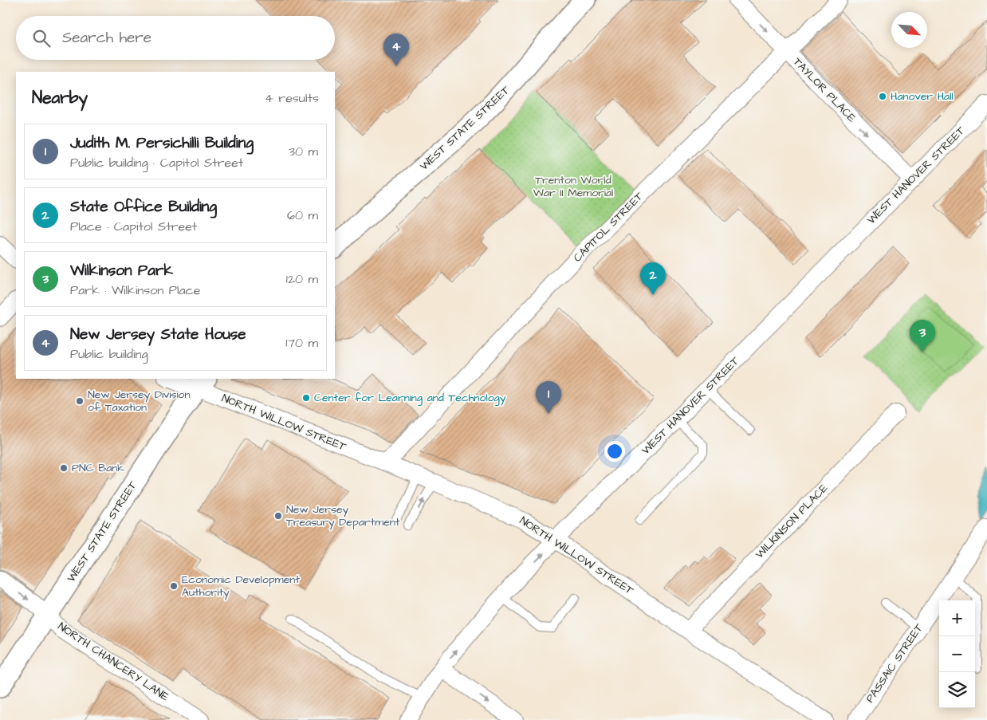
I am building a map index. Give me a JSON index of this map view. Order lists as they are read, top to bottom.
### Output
{
  "streets": {
    "street": [
      "TAYLOR PLACE",
      "WEST STATE STREET",
      "WEST HANOVER STREET",
      "CAPITOL STREET",
      "NORTH WILLOW STREET",
      "WILKINSON PLACE",
      "NORTH CHANCERY LANE",
      "PASSAIC STREET"
    ]
  },
  "crossings": [
    ["TAYLOR PLACE", "WEST HANOVER STREET"],
    ["TAYLOR PLACE", "CAPITOL STREET"],
    ["WEST STATE STREET", "NORTH WILLOW STREET"],
    ["WEST STATE STREET", "NORTH CHANCERY LANE"],
    ["WEST HANOVER STREET", "NORTH WILLOW STREET"],
    ["CAPITOL STREET", "NORTH WILLOW STREET"],
    ["NORTH WILLOW STREET", "WILKINSON PLACE"]
  ],
  "one_way": ["TAYLOR PLACE"],
  "parks": ["Trenton World War II Memorial"],
  "places": [
    "Hanover Hall",
    "Center for Learning and Technology",
    "New Jersey Division of Taxation",
    "PNC Bank",
    "New Jersey Treasury Department",
    "Economic Development Authority"
  ],
  "north": "bottom right",
  "page": {
    "search": "Search here",
    "pins": [
      "4",
      "2",
      "3",
      "1"
    ],
    "heading": ["Nearby", "4 results"],
    "list": [
      {
        "mark": "1",
        "name": "Judith M. Persichilli Building",
        "note": "Public building · Capitol Street",
        "value": "30 m"
      },
      {
        "mark": "2",
        "name": "State Office Building",
        "note": "Place · Capitol Street",
        "value": "60 m"
      },
      {
        "mark": "3",
        "name": "Wilkinson Park",
        "note": "Park · Wilkinson Place",
        "value": "120 m"
      },
      {
        "mark": "4",
        "name": "New Jersey State House",
        "note": "Public building",
        "value": "170 m"
      }
    ],
    "map_buttons": ["+", "−"]
  }
}
